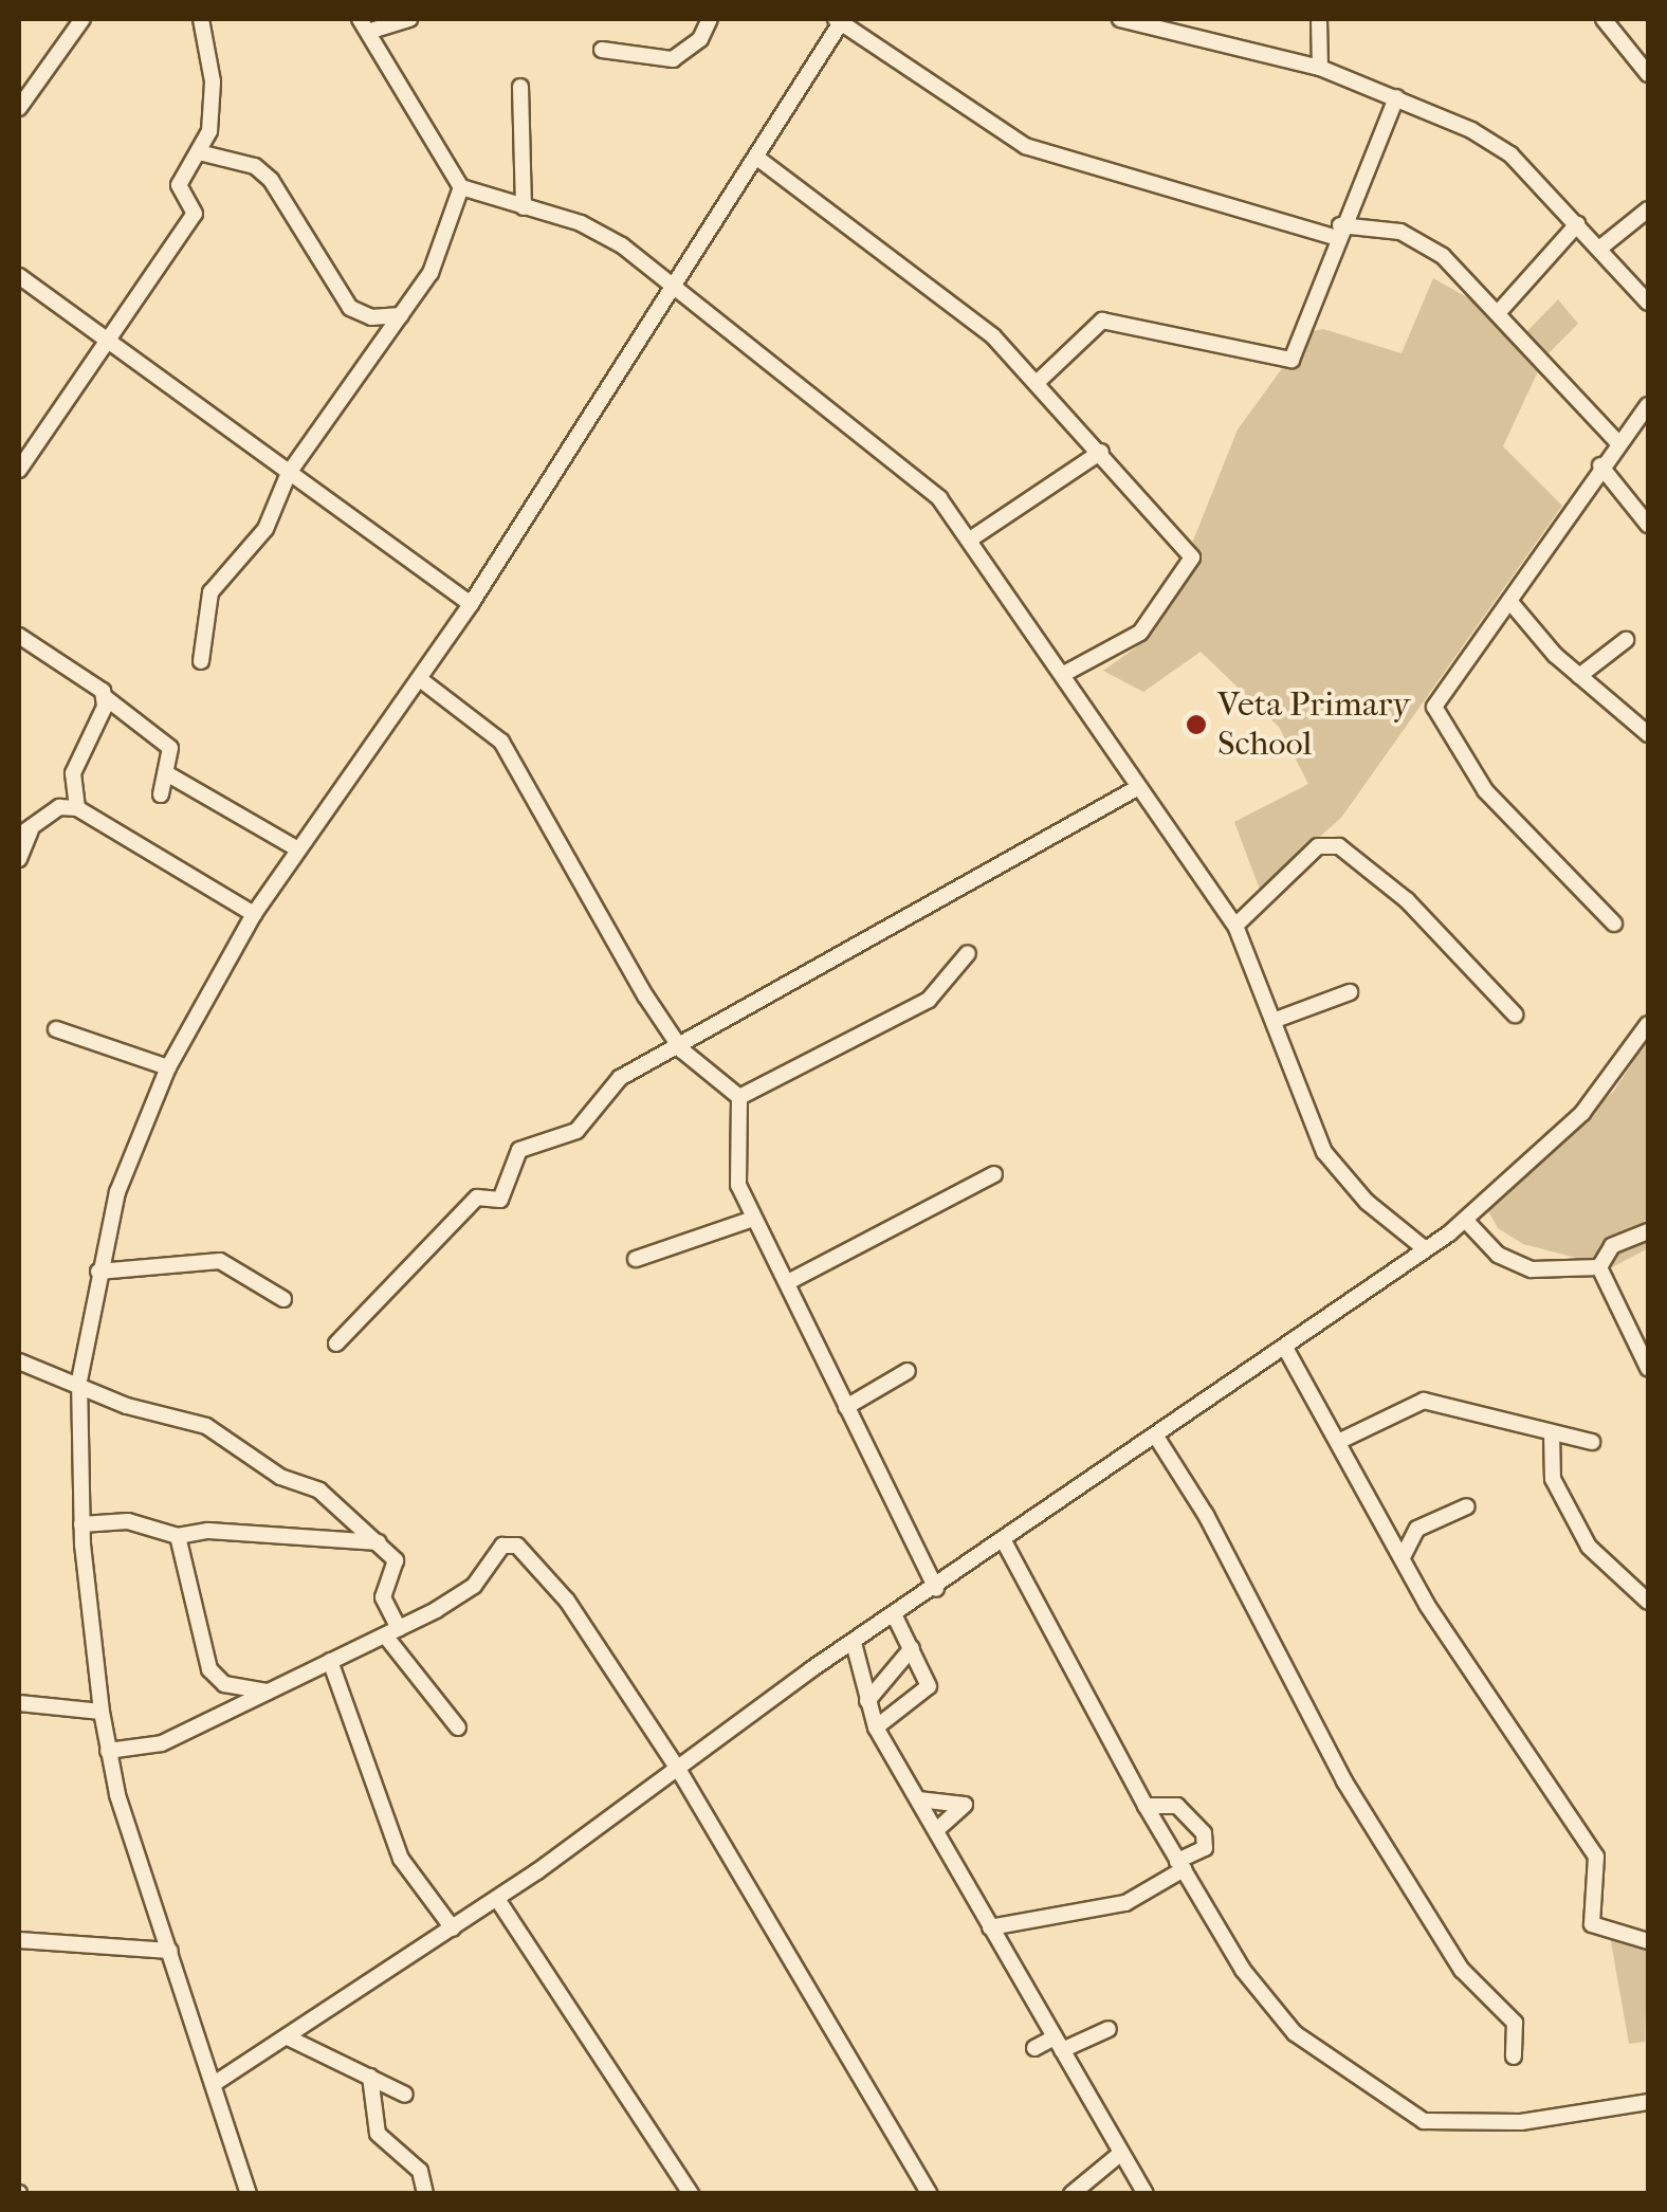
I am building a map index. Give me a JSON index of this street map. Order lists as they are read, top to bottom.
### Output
{
  "places": ["Veta Primary School"]
}
